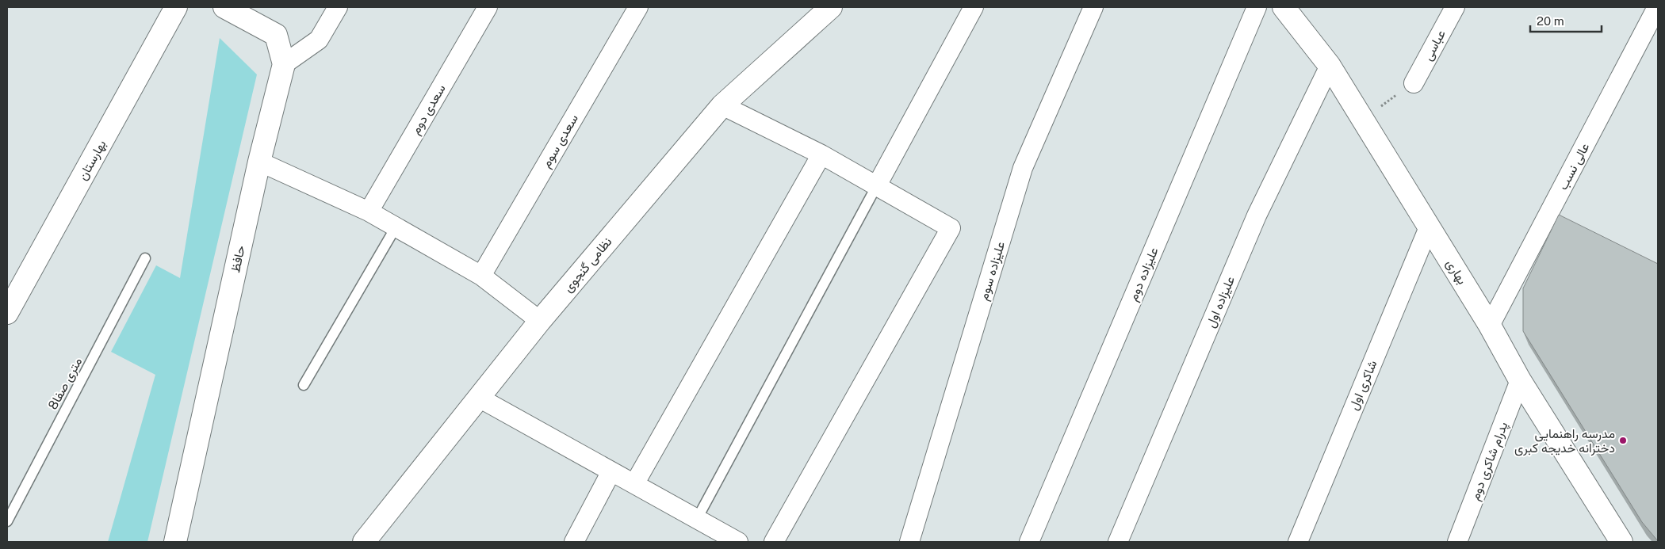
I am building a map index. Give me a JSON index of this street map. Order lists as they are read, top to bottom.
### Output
{
  "streets": {
    "street": [
      "عباسی",
      "سعدی دوم",
      "سعدی سوم",
      "بهارستان",
      "عالی نسب",
      "حافظ",
      "نظامی گنجوی",
      "علیزاده سوم",
      "بهاری",
      "علیزاده دوم",
      "علیزاده اول",
      "شاکری اول",
      "پدرام شاکری دوم"
    ],
    "lane": ["8متری صفا"]
  },
  "crossings": [
    ["عالی نسب", "بهاری"],
    ["بهاری", "علیزاده اول"],
    ["بهاری", "شاکری اول"],
    ["بهاری", "پدرام شاکری دوم"]
  ],
  "places": ["مدرسه راهنمایی دخترانه خدیجه کبری"],
  "scale_bar": "20 m"
}
